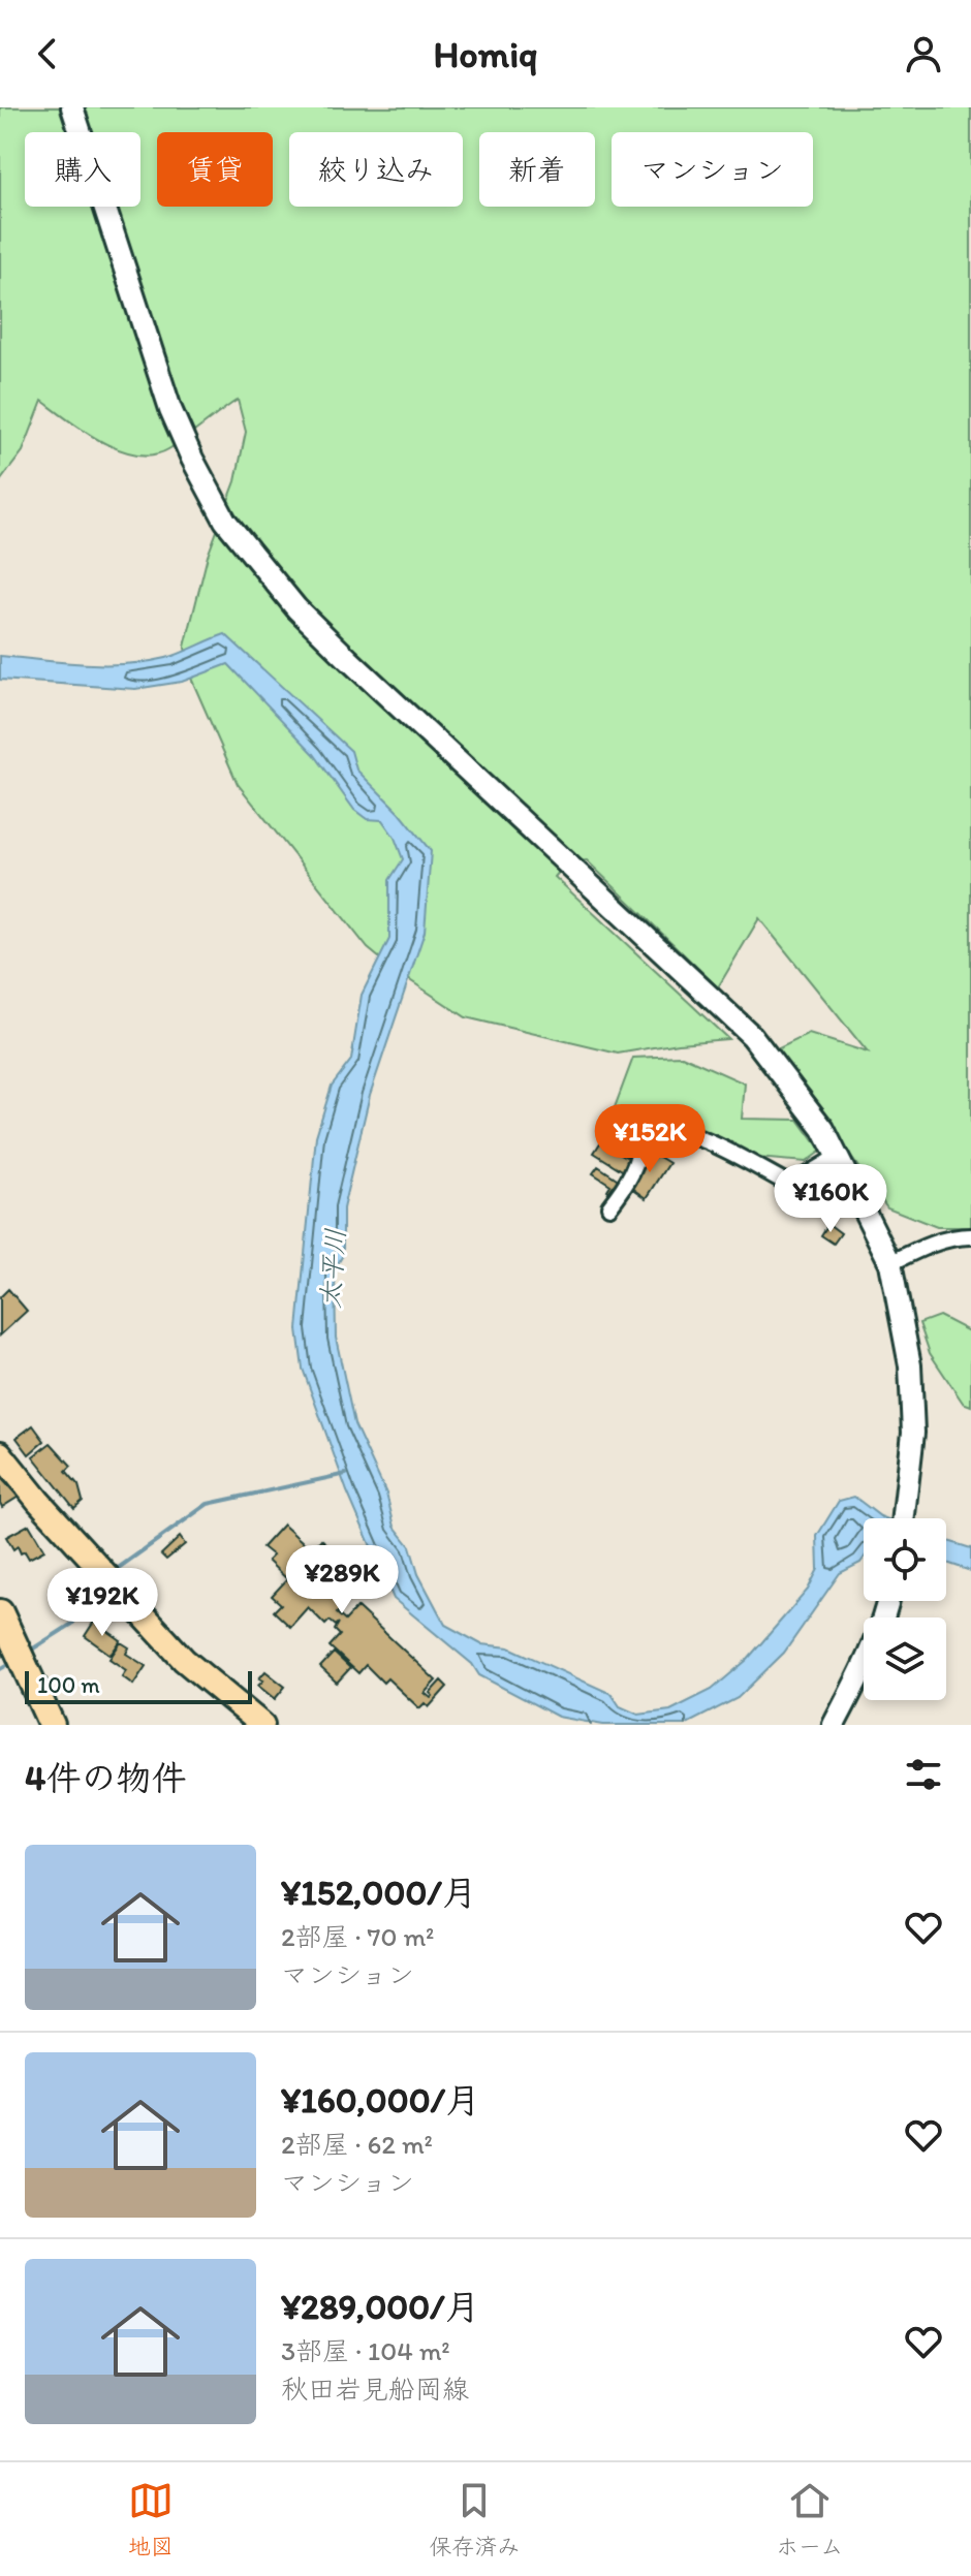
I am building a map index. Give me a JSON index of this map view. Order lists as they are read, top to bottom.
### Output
{
  "water": ["太平川"],
  "scale_bar": "100 m",
  "page": {
    "header": "Homiq",
    "chip": [
      "購入",
      "賃貸",
      "絞り込み",
      "新着",
      "マンション"
    ],
    "price": [
      "¥152K",
      "¥160K",
      "¥289K",
      "¥192K"
    ],
    "scale": "100 m",
    "heading": "4件の物件",
    "list": [
      {
        "name": "¥152,000/月",
        "note": "2部屋 · 70 m² · マンション"
      },
      {
        "name": "¥160,000/月",
        "note": "2部屋 · 62 m² · マンション"
      },
      {
        "name": "¥289,000/月",
        "note": "3部屋 · 104 m² · 秋田岩見船岡線"
      }
    ],
    "tabs": ["地図", "保存済み", "ホーム"]
  }
}
